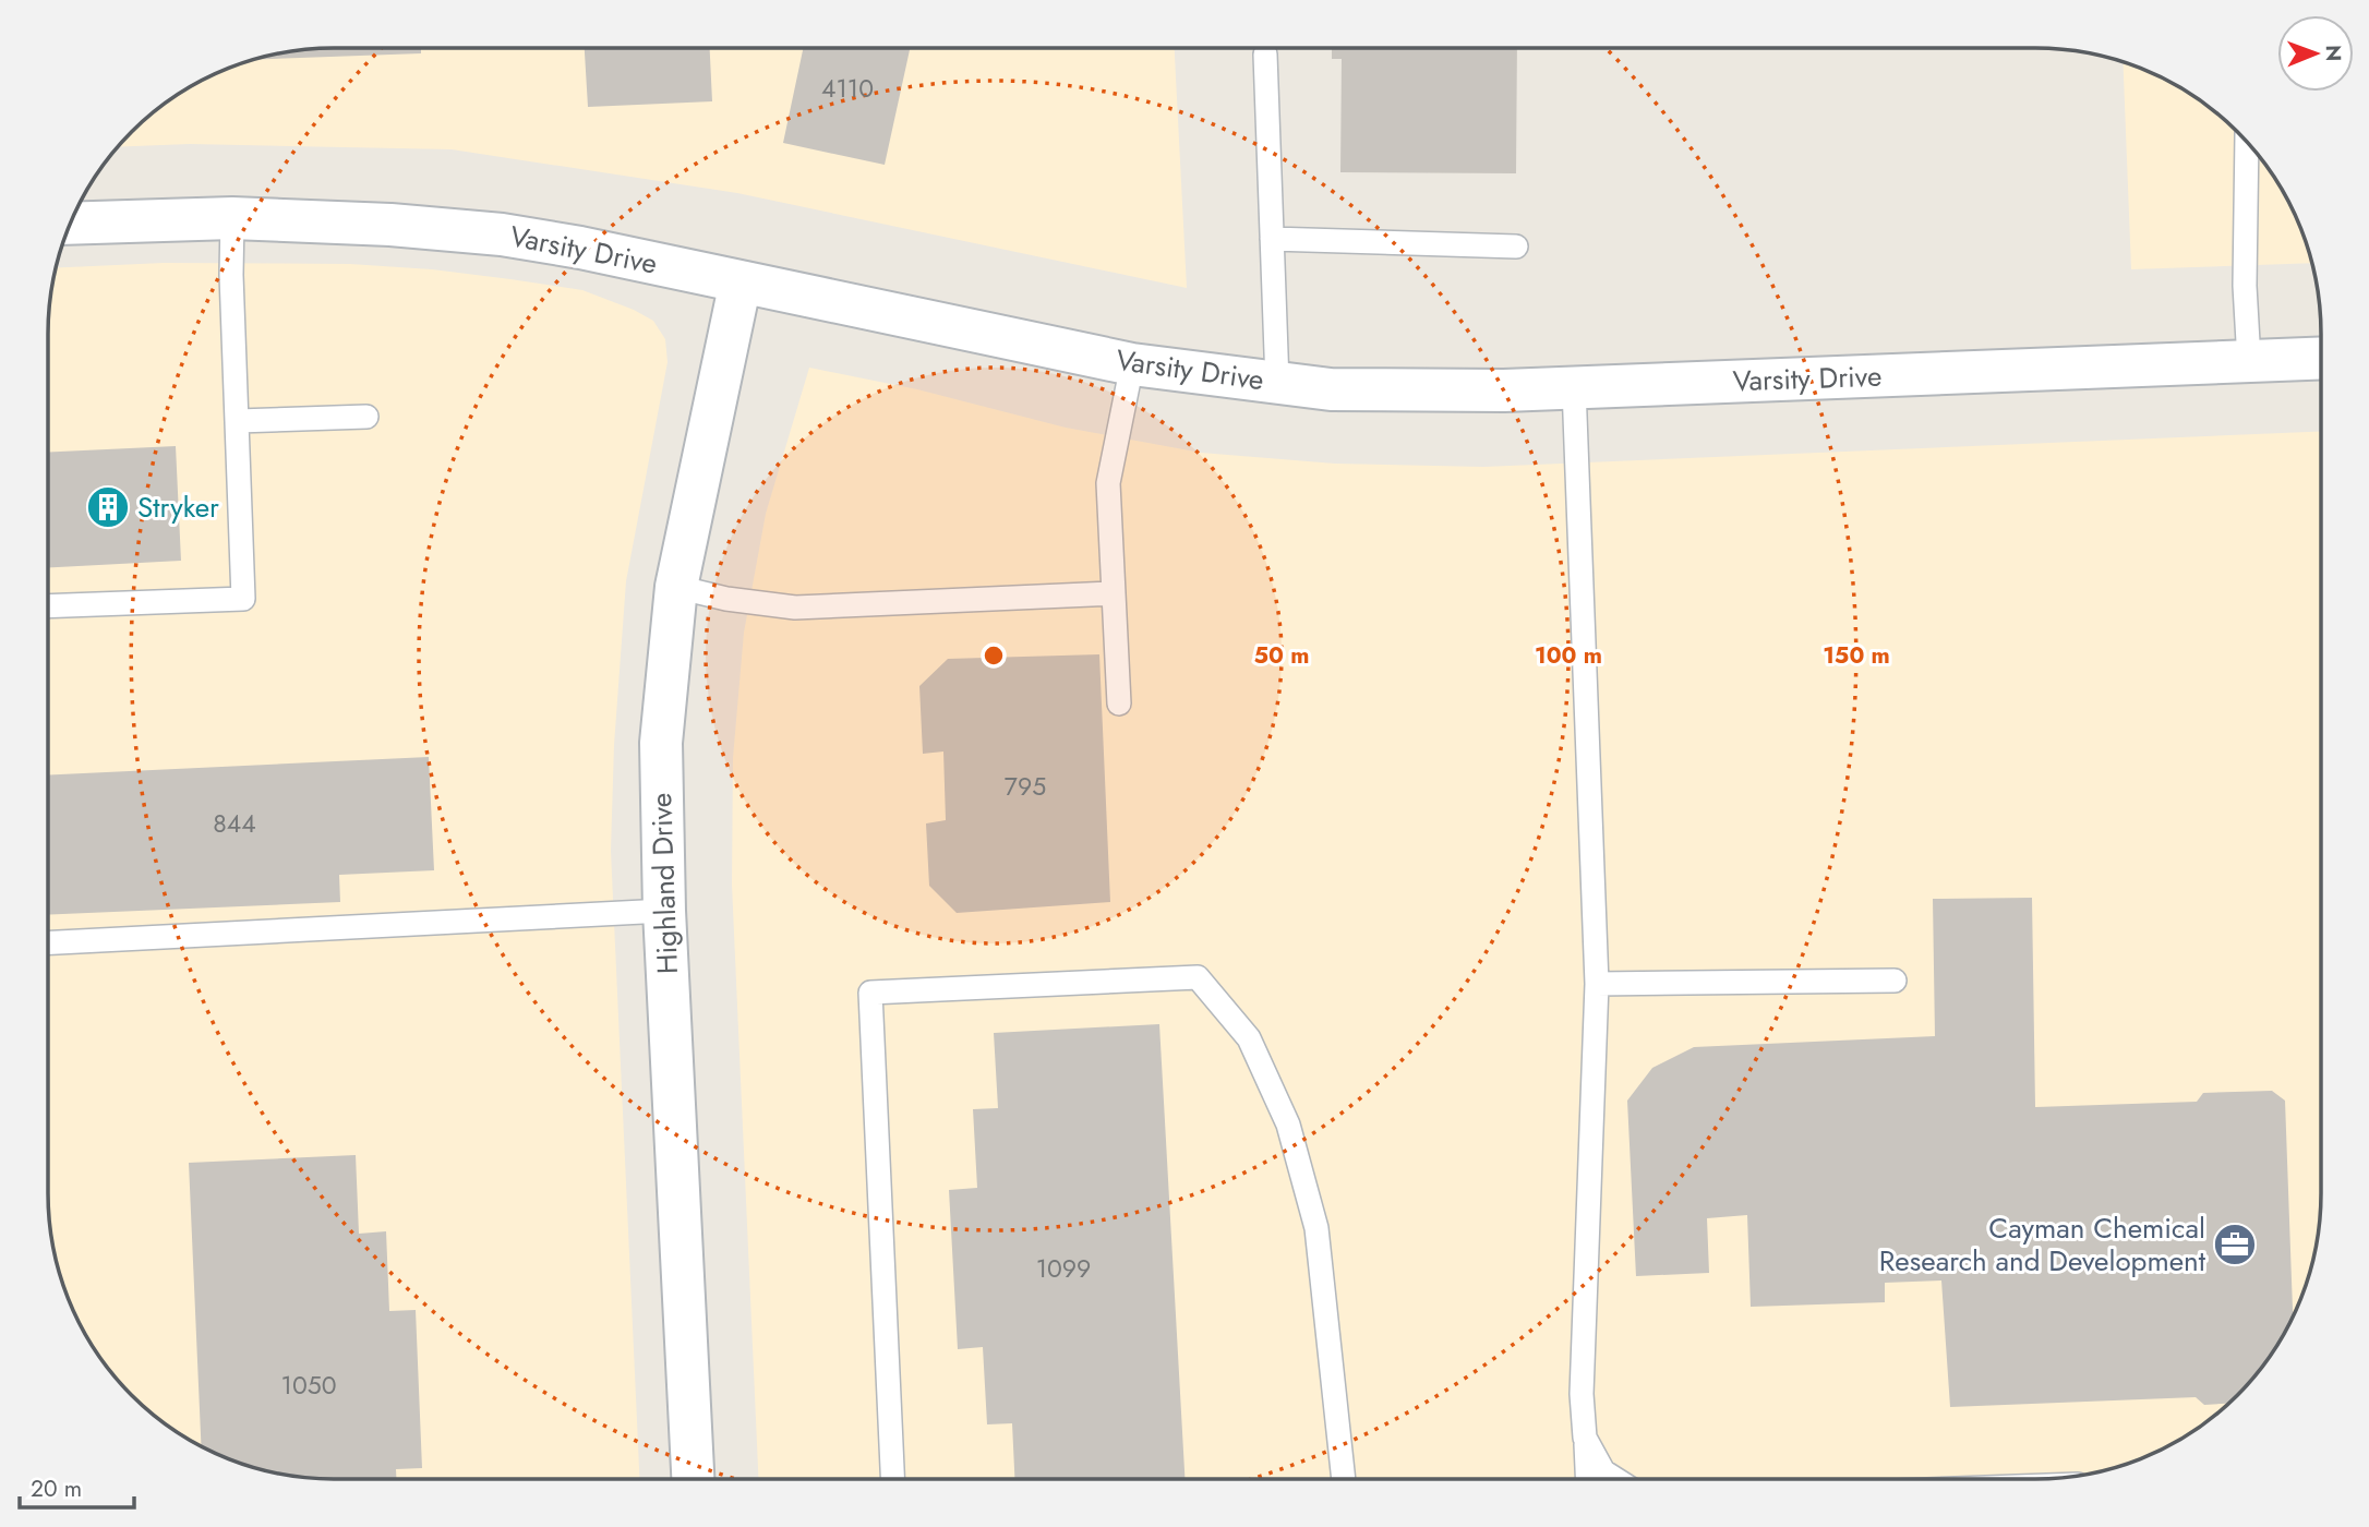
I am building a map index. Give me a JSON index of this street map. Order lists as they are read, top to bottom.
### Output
{
  "streets": {
    "street": ["Varsity Drive", "Highland Drive"]
  },
  "crossings": [
    ["Varsity Drive", "Highland Drive"]
  ],
  "places": {
    "building": ["Stryker"],
    "office": ["Cayman Chemical Research and Development"]
  },
  "house_numbers": [
    "4110",
    "795",
    "844",
    "1099",
    "1050"
  ],
  "scale_bar": "20 m",
  "north": "right",
  "rings": ["50 m", "100 m", "150 m"]
}
